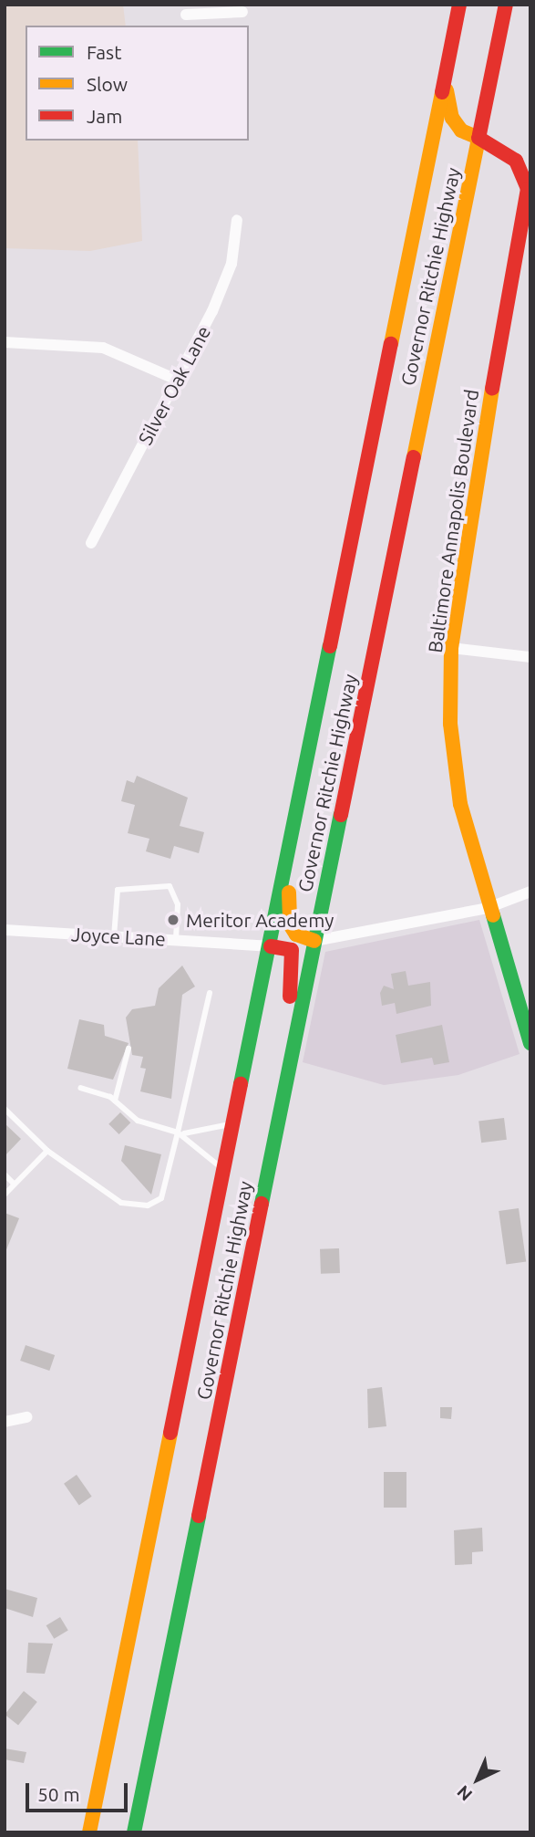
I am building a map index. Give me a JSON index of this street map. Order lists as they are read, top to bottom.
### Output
{
  "streets": {
    "main road": ["Governor Ritchie Highway", "Baltimore Annapolis Boulevard"],
    "street": ["Silver Oak Lane", "Joyce Lane"]
  },
  "crossings": [
    ["Governor Ritchie Highway", "Baltimore Annapolis Boulevard"],
    ["Governor Ritchie Highway", "Joyce Lane"]
  ],
  "places": ["Meritor Academy"],
  "legend": ["Fast", "Slow", "Jam"],
  "scale_bar": "50 m",
  "north": "bottom left"
}
